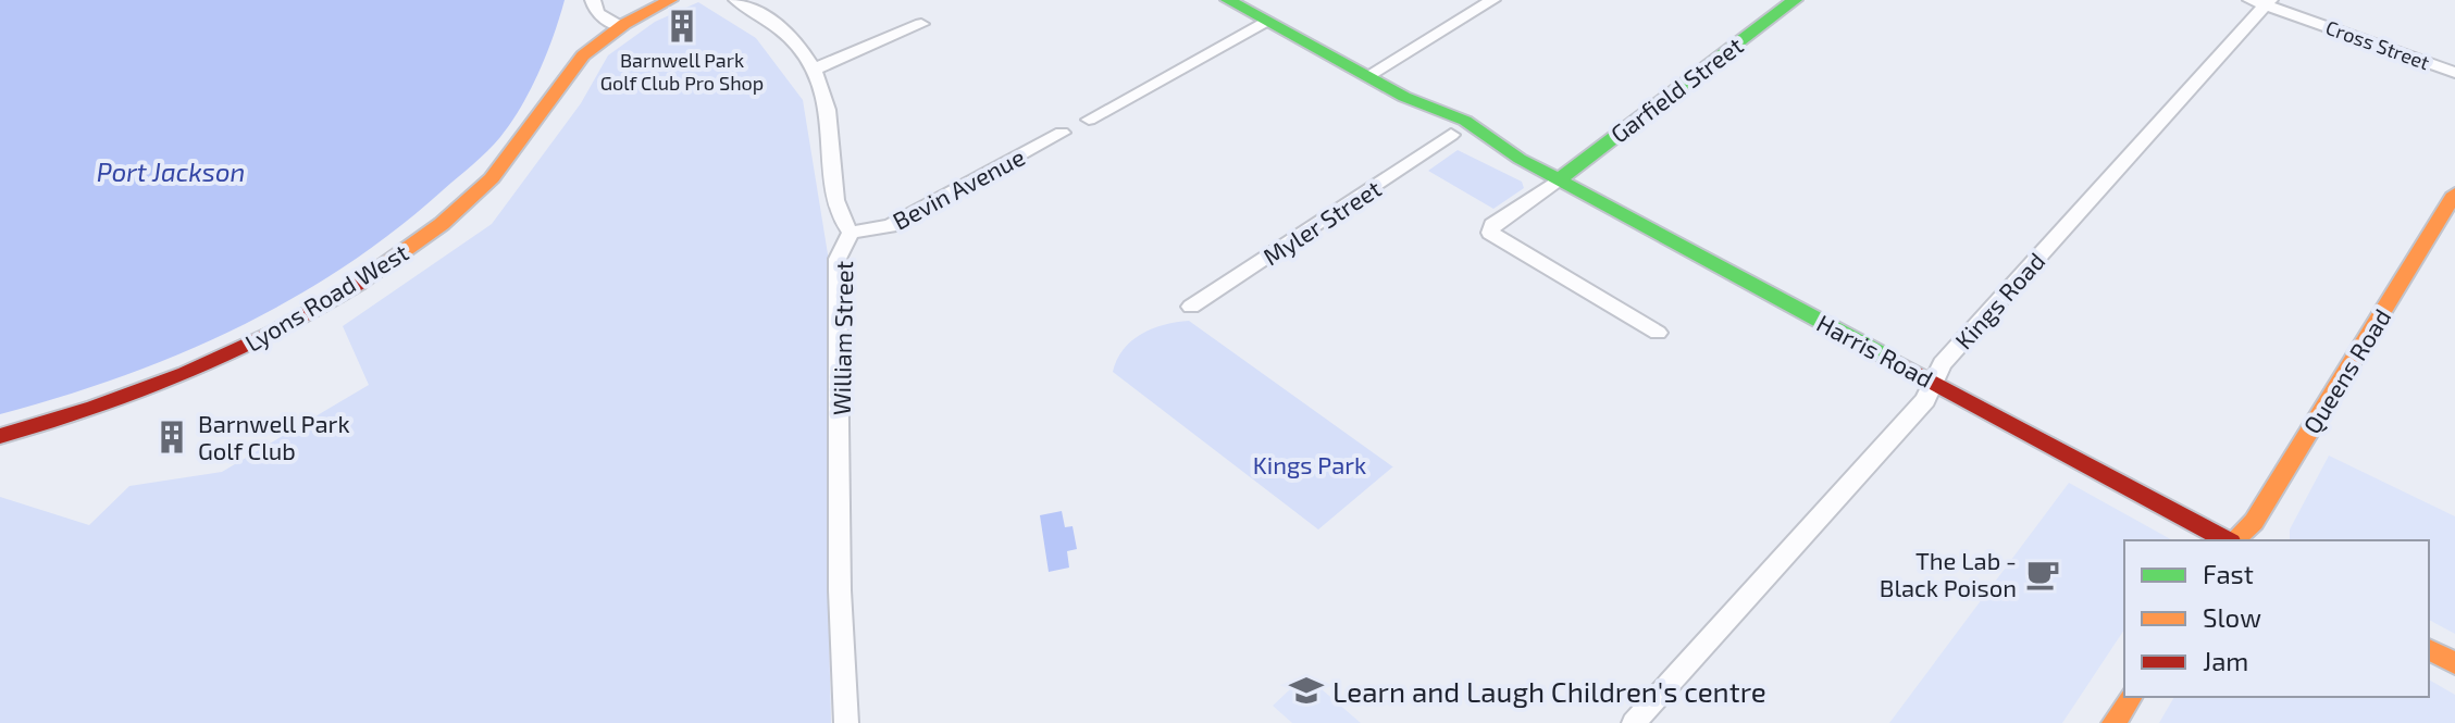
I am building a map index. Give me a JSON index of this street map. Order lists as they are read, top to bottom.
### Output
{
  "streets": {
    "main road": [
      "Garfield Street",
      "Lyons Road West",
      "Harris Road",
      "Queens Road"
    ],
    "street": [
      "Cross Street",
      "Bevin Avenue",
      "Myler Street",
      "Kings Road",
      "William Street"
    ]
  },
  "crossings": [
    ["Cross Street", "Kings Road"],
    ["Garfield Street", "Harris Road"],
    ["Bevin Avenue", "William Street"],
    ["Myler Street", "Harris Road"],
    ["Kings Road", "Harris Road"]
  ],
  "water": ["Port Jackson"],
  "parks": ["Kings Park"],
  "places": {
    "building": ["Barnwell Park Golf Club Pro Shop", "Barnwell Park Golf Club"],
    "cafe": ["The Lab - Black Poison"],
    "school or university": ["Learn and Laugh Children's centre"]
  },
  "legend": ["Fast", "Slow", "Jam"]
}
